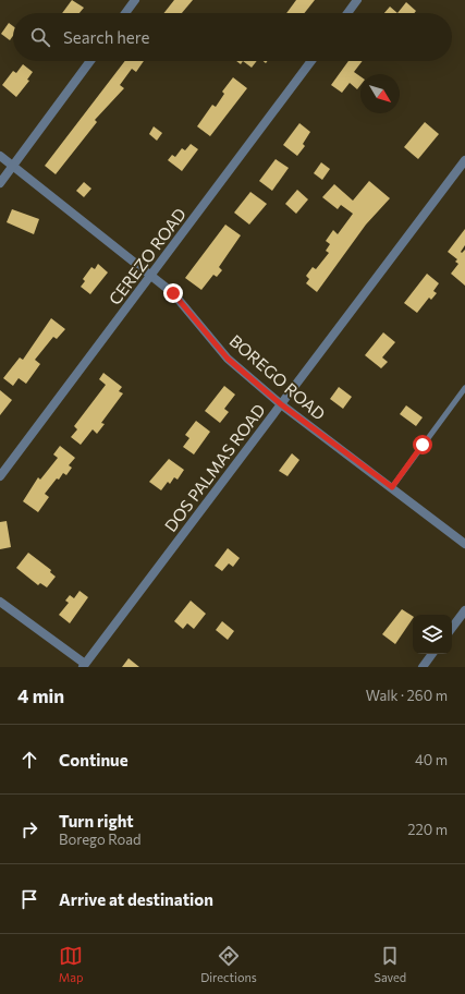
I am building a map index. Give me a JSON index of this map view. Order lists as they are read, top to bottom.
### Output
{
  "streets": {
    "street": ["CEREZO ROAD", "BOREGO ROAD", "DOS PALMAS ROAD"]
  },
  "crossings": [
    ["CEREZO ROAD", "BOREGO ROAD"],
    ["BOREGO ROAD", "DOS PALMAS ROAD"]
  ],
  "north": "bottom right",
  "page": {
    "search": "Search here",
    "heading": ["4 min", "Walk · 260 m"],
    "list": [
      ["Continue", "40 m"],
      ["Turn right", "Borego Road", "220 m"],
      "Arrive at destination"
    ],
    "nav": ["Map", "Directions", "Saved"]
  }
}
